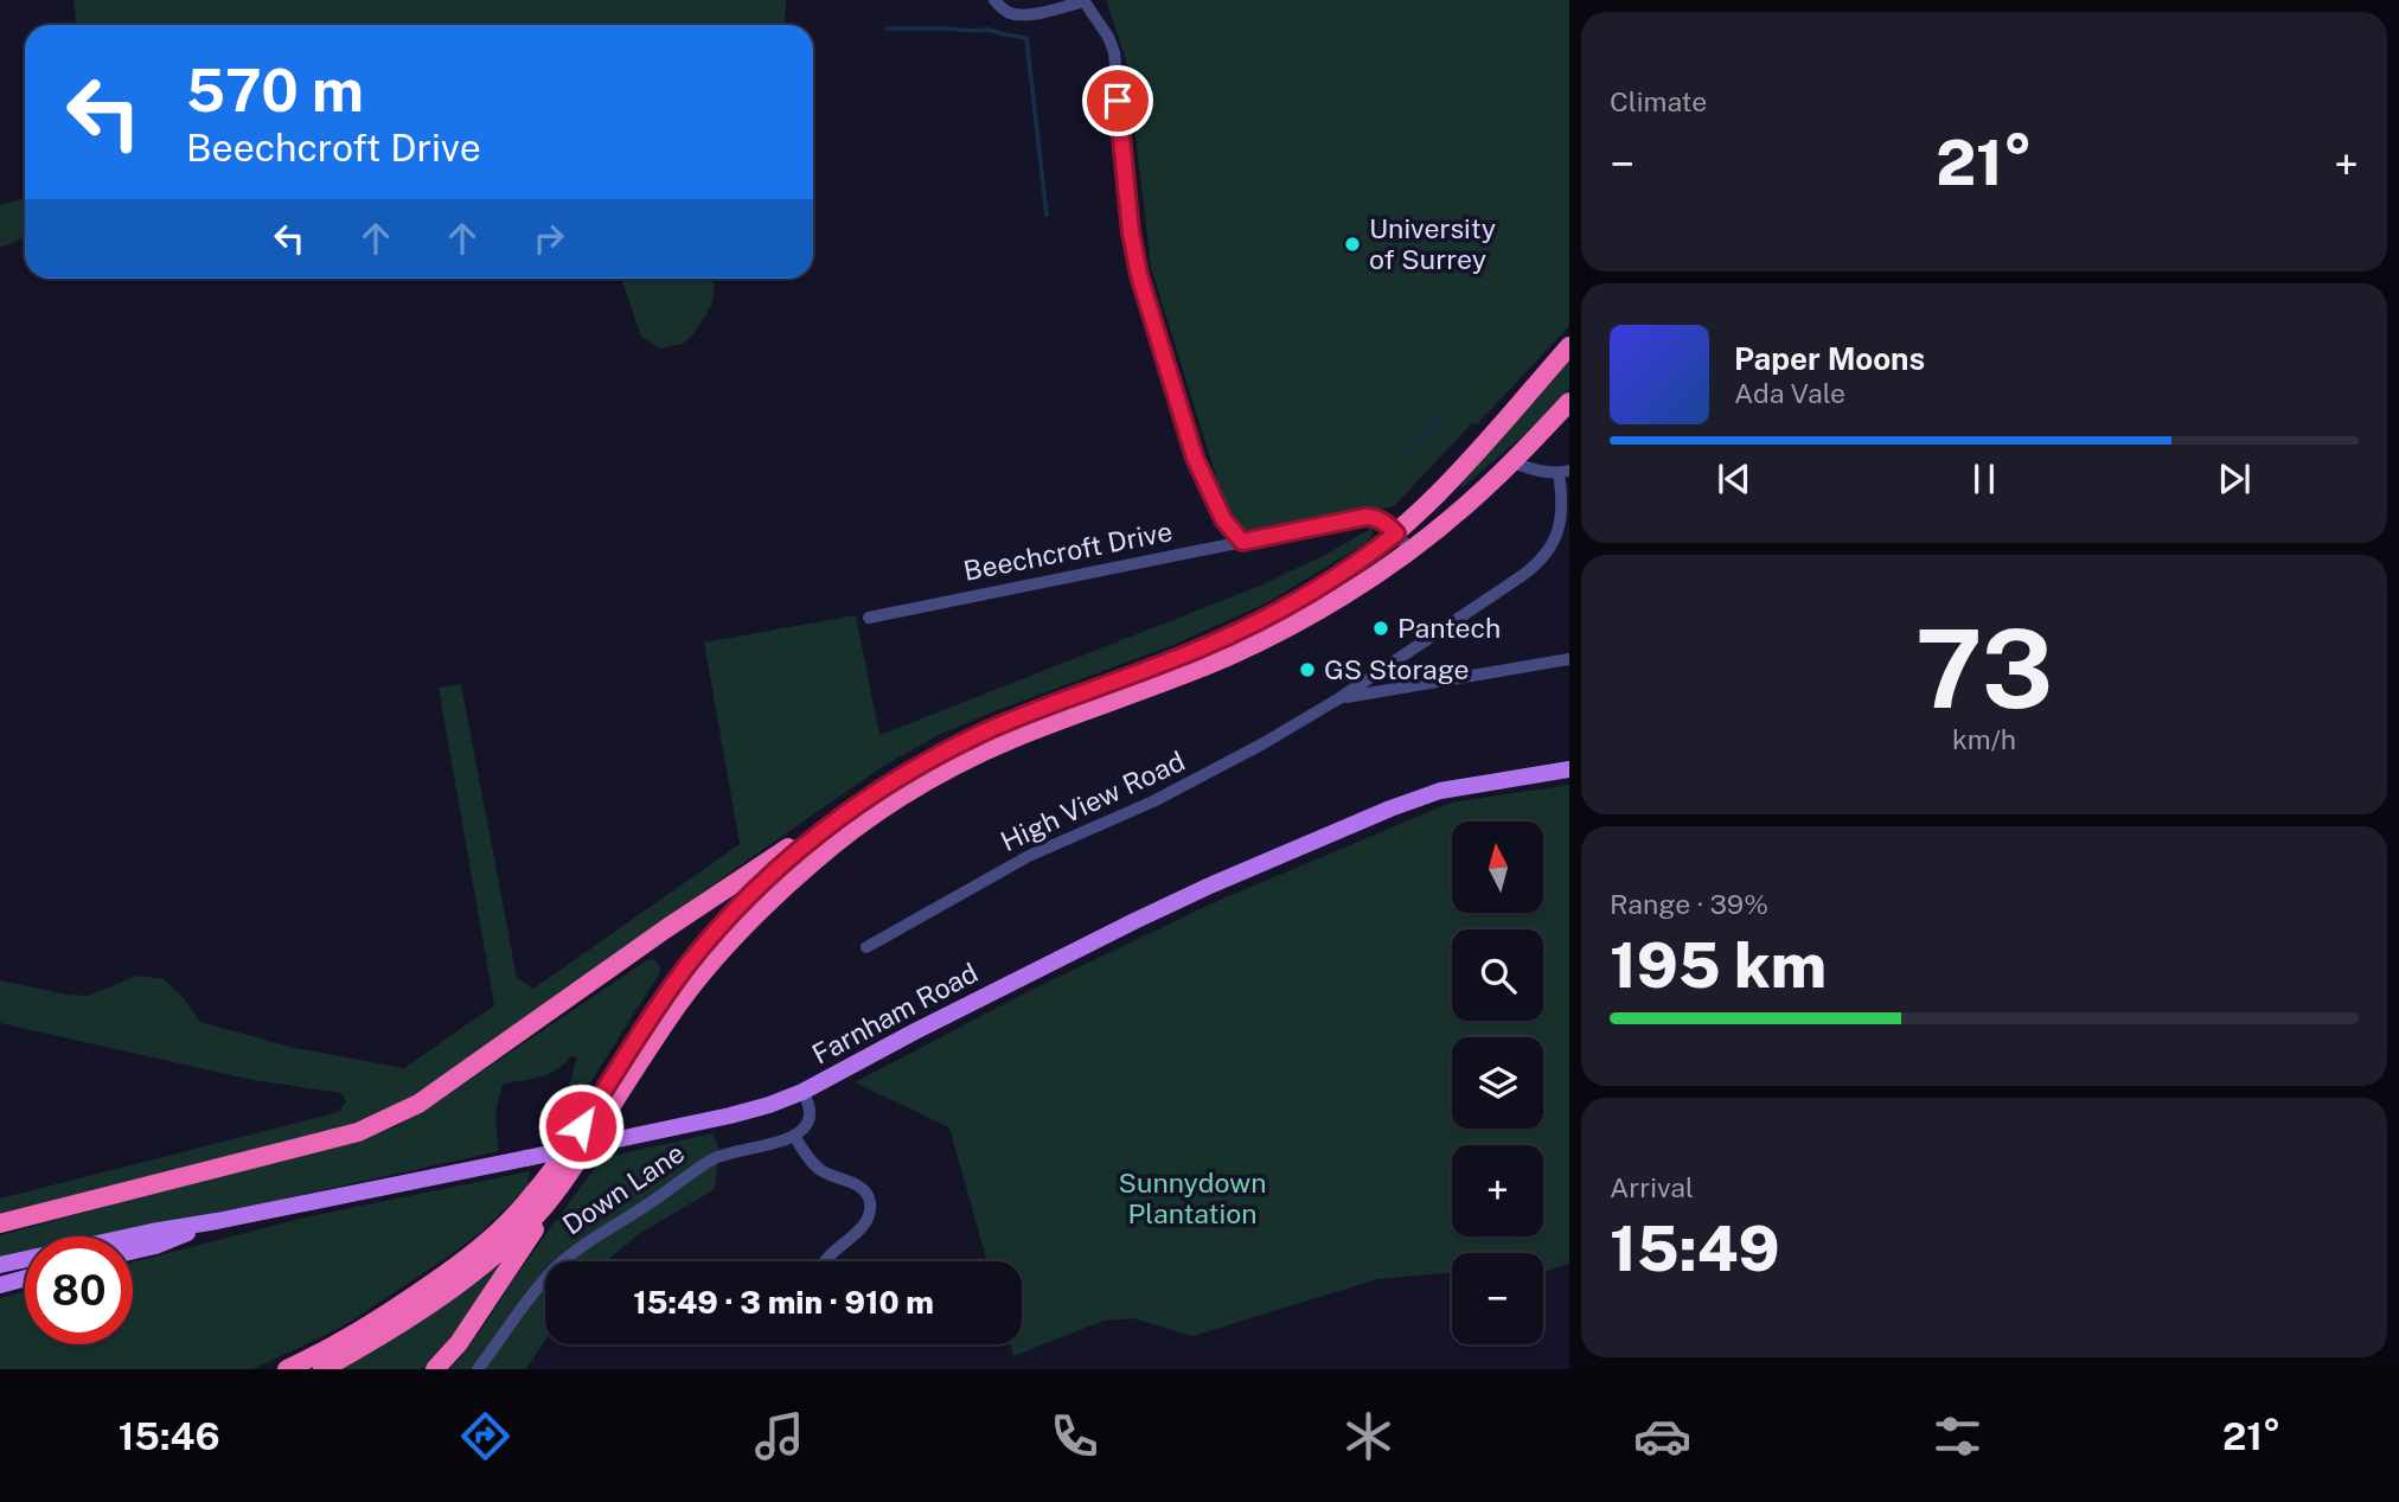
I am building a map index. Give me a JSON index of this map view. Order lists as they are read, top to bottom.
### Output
{
  "streets": {
    "main road": ["Farnham Road"],
    "street": ["Beechcroft Drive", "High View Road", "Down Lane"]
  },
  "parks": ["Sunnydown Plantation"],
  "places": ["University of Surrey", "Pantech", "GS Storage"],
  "north": "top",
  "page": {
    "tile": [
      "Climate",
      ["73", "km/h"],
      ["Range · 39%", "195 km"],
      ["Arrival", "15:49"]
    ],
    "turn": ["570 m", "Beechcroft Drive"],
    "heat": ["−", "21°", "+"],
    "song": ["Paper Moons", "Ada Vale"],
    "map_buttons": ["+", "−"],
    "limit": "80",
    "trip": "15:49 · 3 min · 910 m",
    "tabs": ["15:46", "21°"]
  }
}
